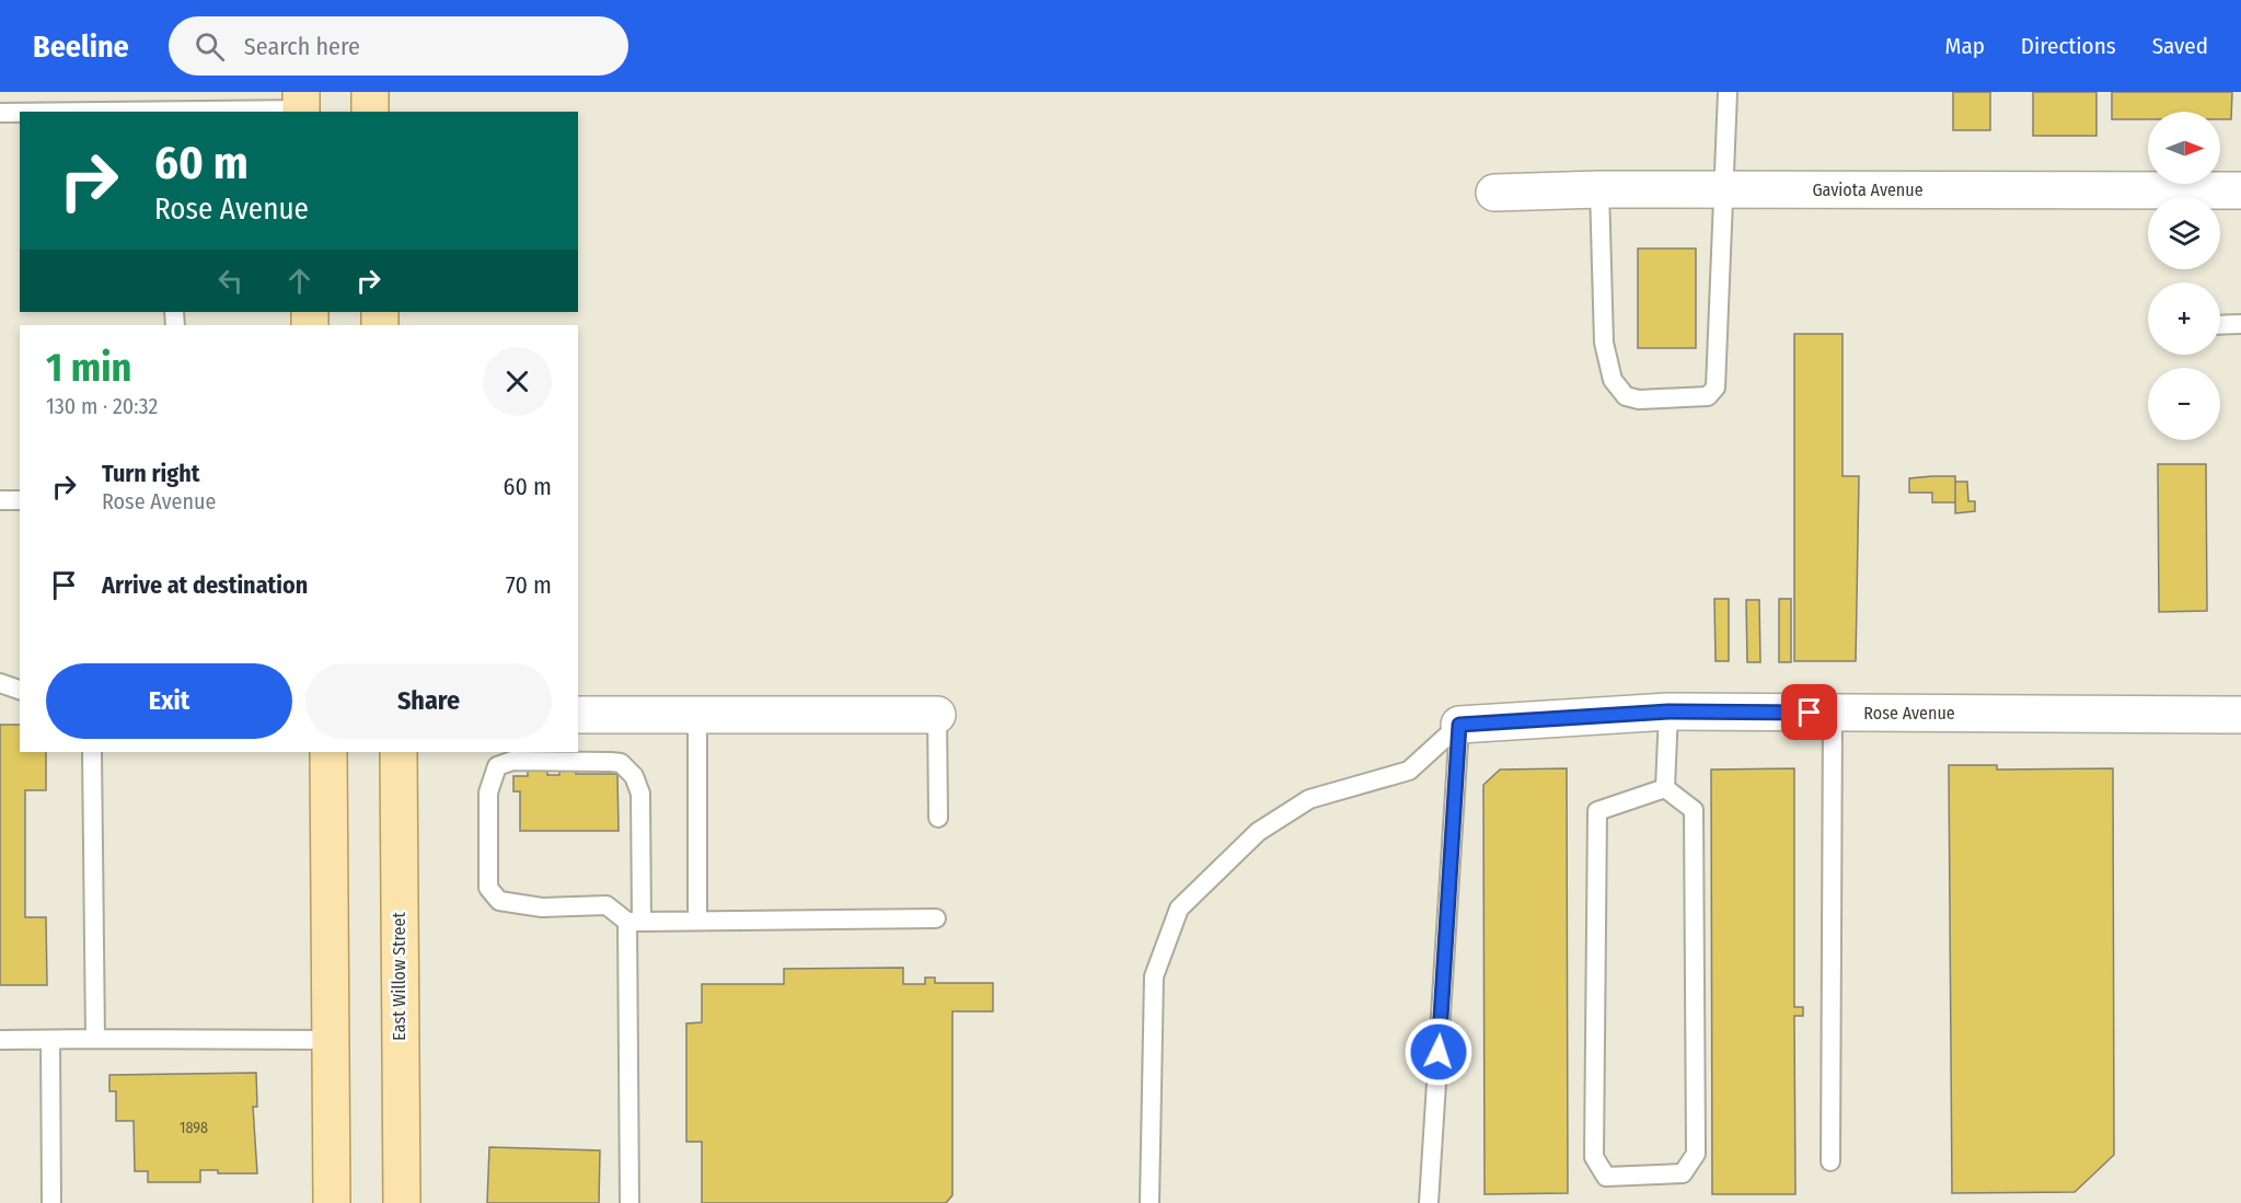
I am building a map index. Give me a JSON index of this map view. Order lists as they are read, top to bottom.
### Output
{
  "streets": {
    "main road": ["East Willow Street"],
    "street": ["Gaviota Avenue", "Rose Avenue"]
  },
  "house_numbers": ["1898"],
  "north": "right",
  "page": {
    "header": "Beeline",
    "search": "Search here",
    "nav": ["Map", "Directions", "Saved"],
    "map_buttons": ["+", "−"],
    "turn": ["60 m", "Rose Avenue"],
    "heading": ["1 min", "130 m · 20:32"],
    "list": [
      {
        "name": "Turn right",
        "note": "Rose Avenue",
        "value": "60 m"
      },
      {
        "name": "Arrive at destination",
        "value": "70 m"
      }
    ],
    "buttons": ["Exit", "Share"]
  }
}
